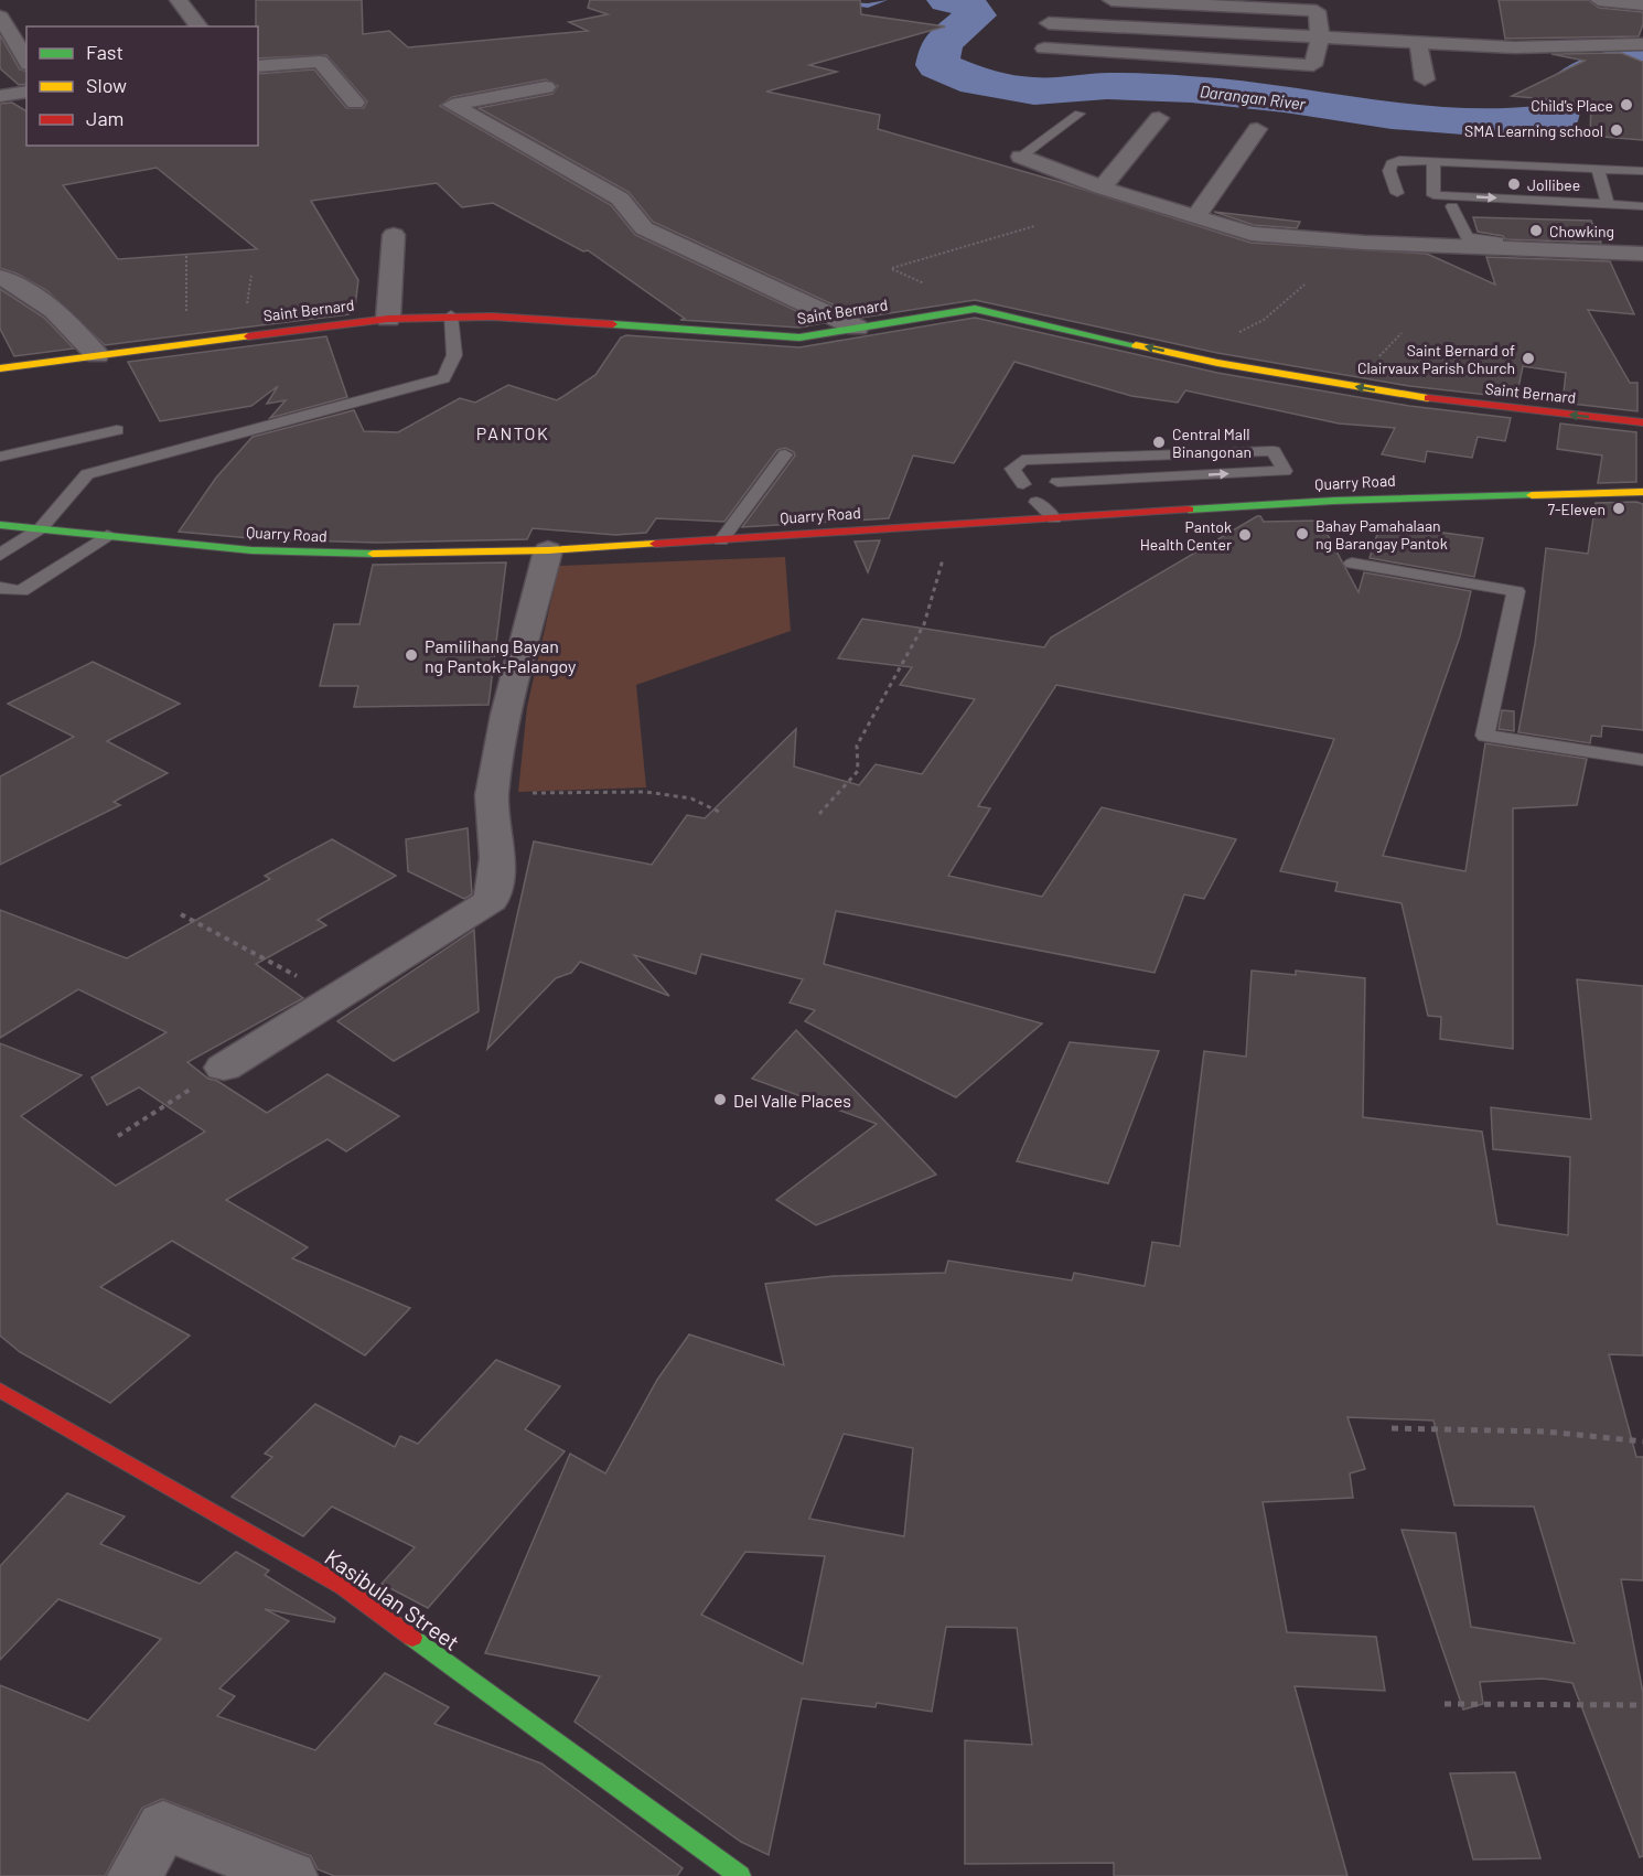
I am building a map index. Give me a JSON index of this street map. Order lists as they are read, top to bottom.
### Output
{
  "streets": {
    "street": ["Saint Bernard", "Quarry Road", "Kasibulan Street"]
  },
  "one_way": ["Saint Bernard"],
  "districts": ["PANTOK"],
  "water": ["Darangan River"],
  "places": [
    "Child's Place",
    "SMA Learning school",
    "Jollibee",
    "Chowking",
    "Saint Bernard of Clairvaux Parish Church",
    "Central Mall Binangonan",
    "7-Eleven",
    "Bahay Pamahalaan ng Barangay Pantok",
    "Pantok Health Center",
    "Pamilihang Bayan ng Pantok-Palangoy",
    "Del Valle Places"
  ],
  "legend": ["Fast", "Slow", "Jam"]
}
